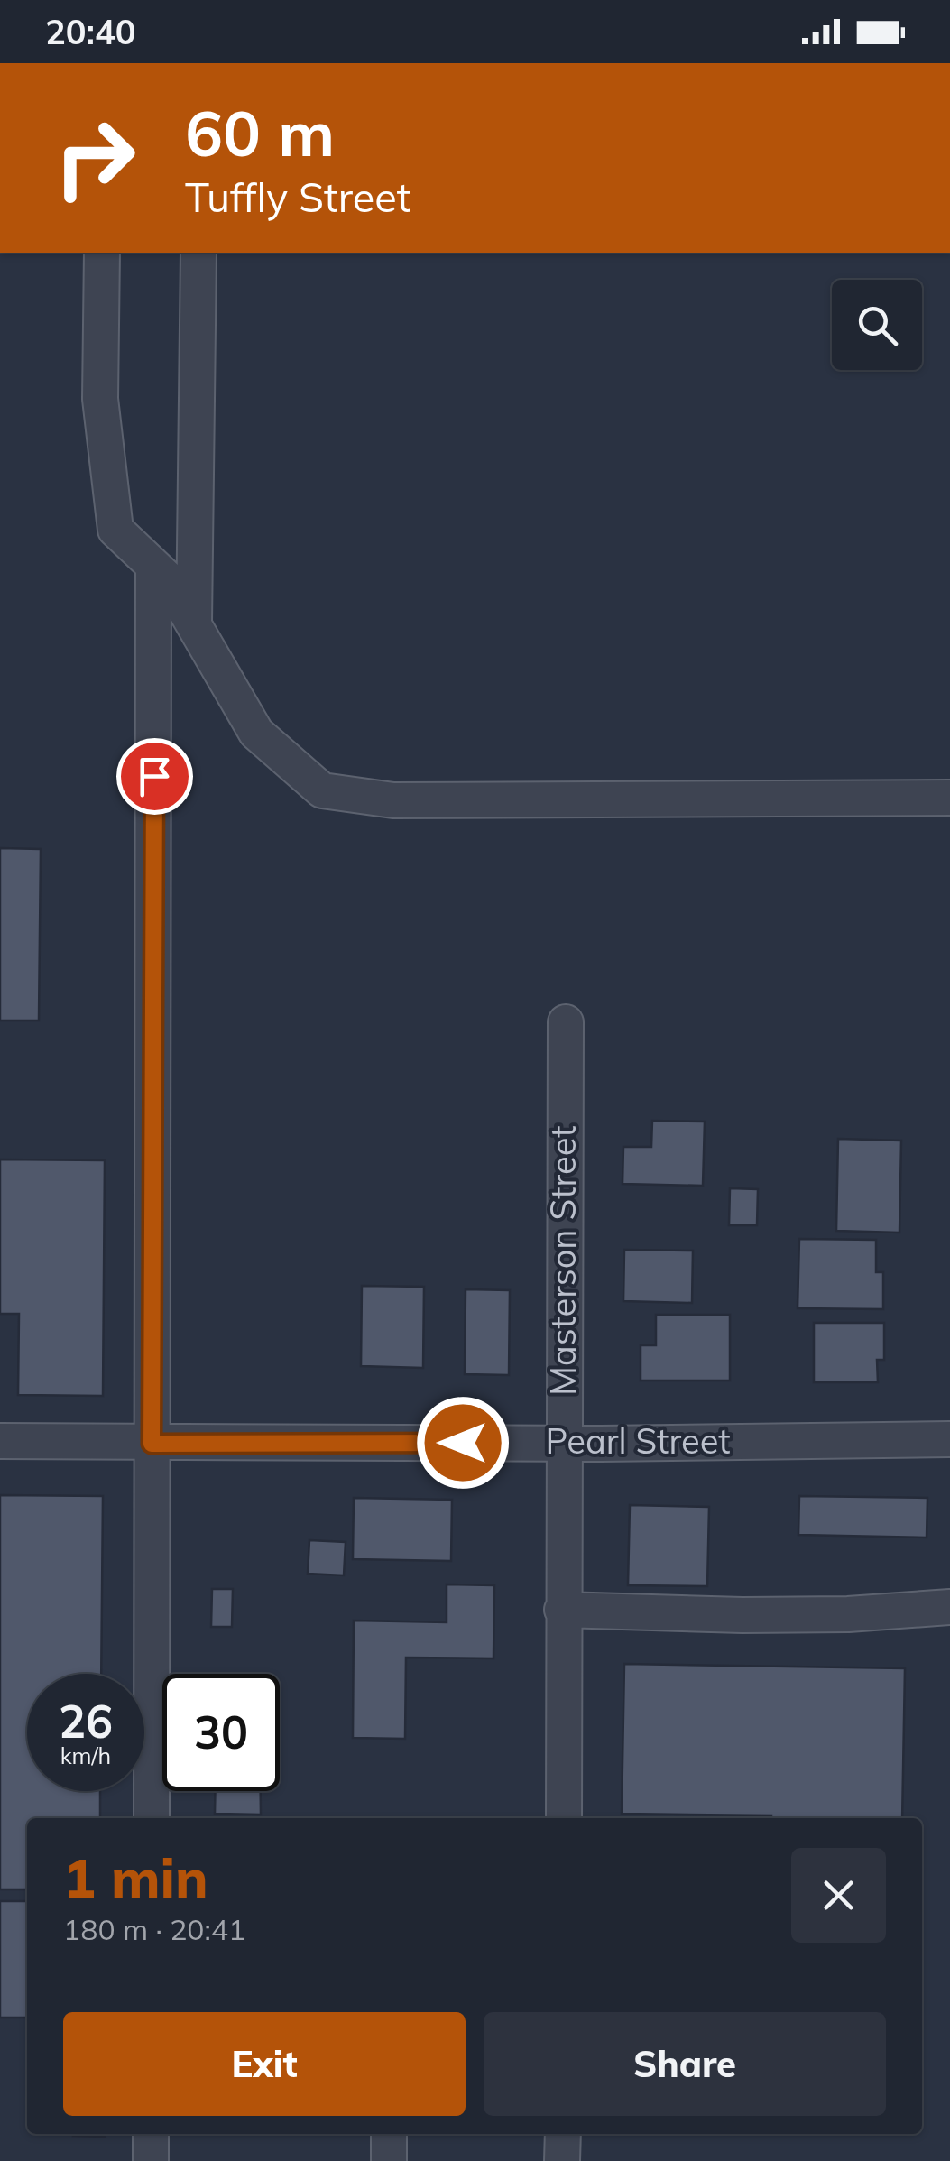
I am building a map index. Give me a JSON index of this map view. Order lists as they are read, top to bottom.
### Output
{
  "streets": {
    "street": ["Masterson Street", "Pearl Street"]
  },
  "crossings": [
    ["Masterson Street", "Pearl Street"]
  ],
  "page": {
    "status": "20:40",
    "turn": ["60 m", "Tuffly Street"],
    "speed": "26 km/h",
    "limit": "30",
    "heading": ["1 min", "180 m · 20:41"],
    "buttons": ["Exit", "Share"]
  }
}
